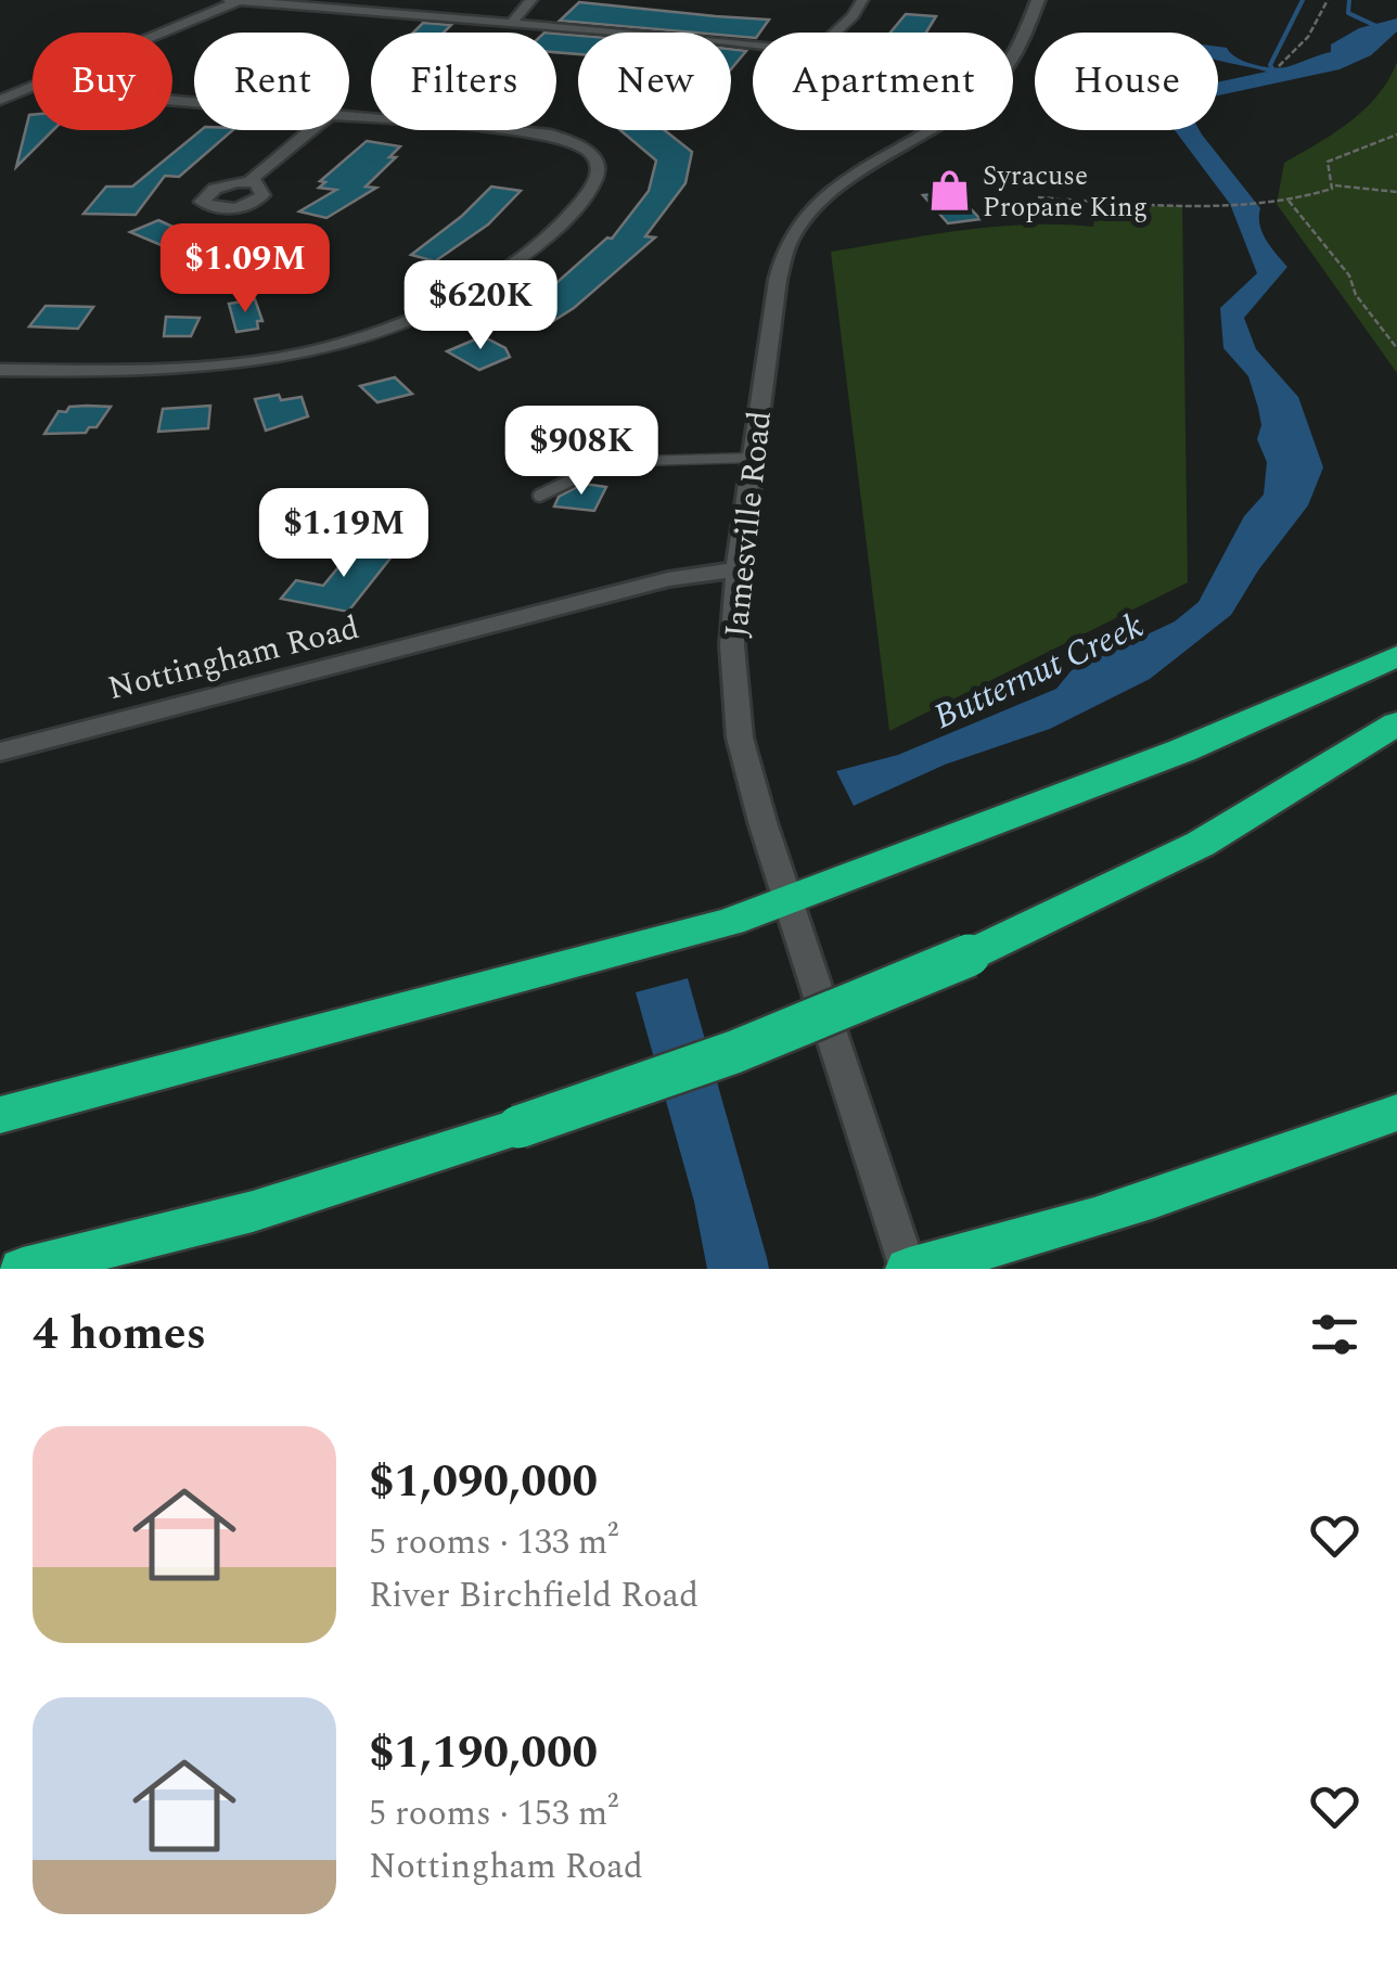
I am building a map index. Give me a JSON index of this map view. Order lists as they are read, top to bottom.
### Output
{
  "streets": {
    "street": ["Jamesville Road", "Nottingham Road"]
  },
  "crossings": [
    ["Jamesville Road", "Nottingham Road"]
  ],
  "water": ["Butternut Creek"],
  "places": {
    "shop": ["Syracuse Propane King"]
  },
  "page": {
    "chip": [
      "Buy",
      "Rent",
      "Filters",
      "New",
      "Apartment",
      "House"
    ],
    "price": [
      "$1.09M",
      "$620K",
      "$908K",
      "$1.19M"
    ],
    "heading": "4 homes",
    "list": [
      {
        "name": "$1,090,000",
        "note": "5 rooms · 133 m² · River Birchfield Road"
      },
      {
        "name": "$1,190,000",
        "note": "5 rooms · 153 m² · Nottingham Road"
      }
    ]
  }
}
